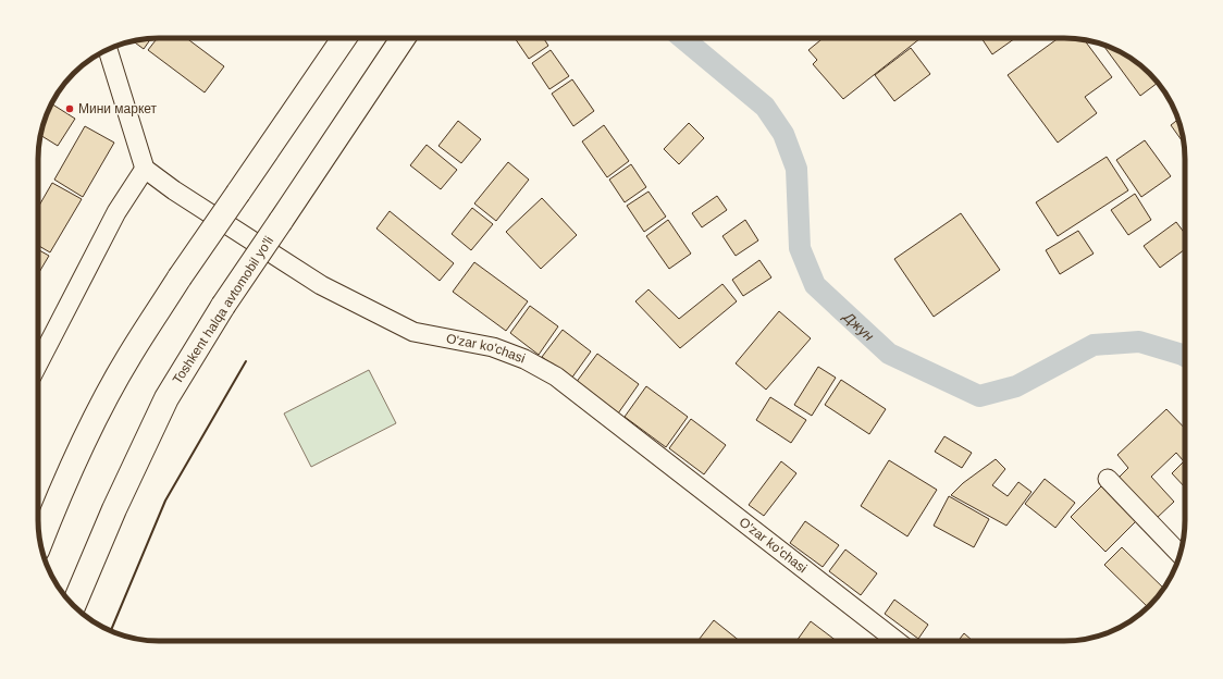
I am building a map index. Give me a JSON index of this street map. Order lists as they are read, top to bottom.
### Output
{
  "streets": {
    "highway": ["Toshkent halqa avtomobil yo'li"],
    "street": ["O'zar ko'chasi"]
  },
  "water": ["Джун"],
  "places": ["Мини маркет"]
}
